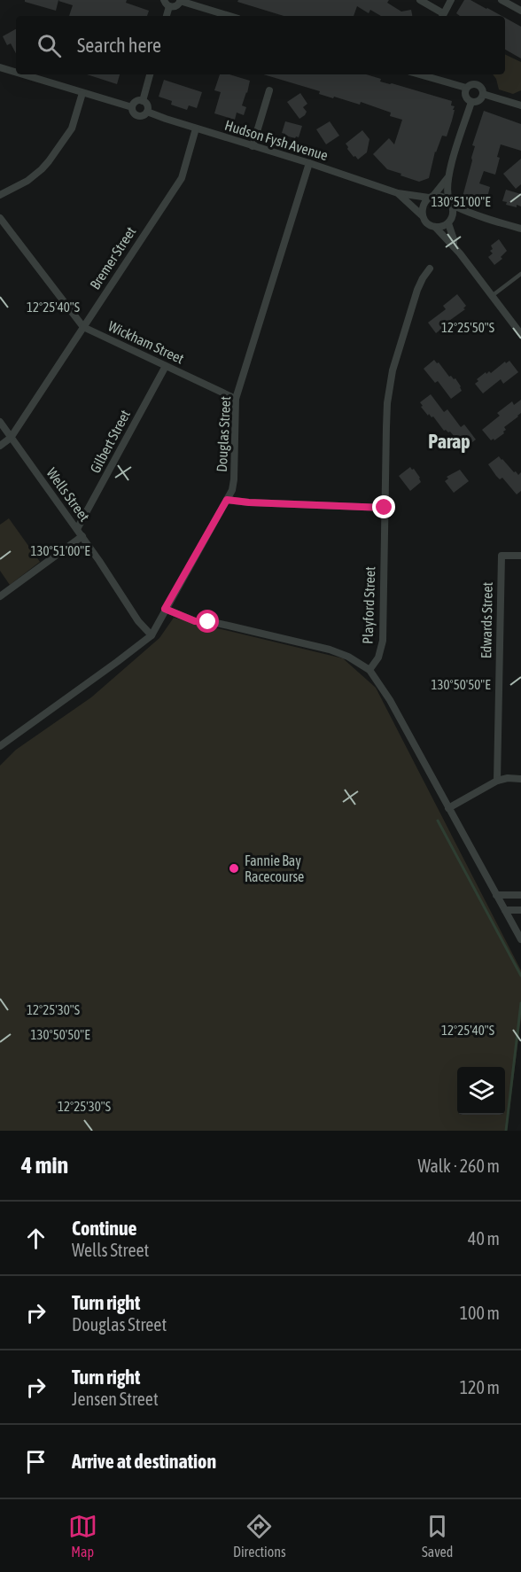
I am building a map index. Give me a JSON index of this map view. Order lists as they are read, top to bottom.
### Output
{
  "streets": {
    "street": [
      "Hudson Fysh Avenue",
      "Bremer Street",
      "Wickham Street",
      "Douglas Street",
      "Gilbert Street",
      "Wells Street",
      "Playford Street",
      "Edwards Street"
    ]
  },
  "crossings": [
    ["Hudson Fysh Avenue", "Bremer Street"],
    ["Hudson Fysh Avenue", "Douglas Street"],
    ["Bremer Street", "Wickham Street"],
    ["Bremer Street", "Wells Street"],
    ["Wickham Street", "Douglas Street"],
    ["Wickham Street", "Gilbert Street"],
    ["Douglas Street", "Wells Street"],
    ["Gilbert Street", "Wells Street"]
  ],
  "districts": ["Parap"],
  "places": ["Fannie Bay Racecourse"],
  "page": {
    "search": "Search here",
    "heading": ["4 min", "Walk · 260 m"],
    "list": [
      ["Continue", "Wells Street", "40 m"],
      ["Turn right", "Douglas Street", "100 m"],
      ["Turn right", "Jensen Street", "120 m"],
      "Arrive at destination"
    ],
    "nav": ["Map", "Directions", "Saved"]
  },
  "coordinates": [
    "130°51'00\"E",
    "12°25'40\"S",
    "12°25'50\"S",
    "130°50'50\"E",
    "12°25'30\"S"
  ]
}
